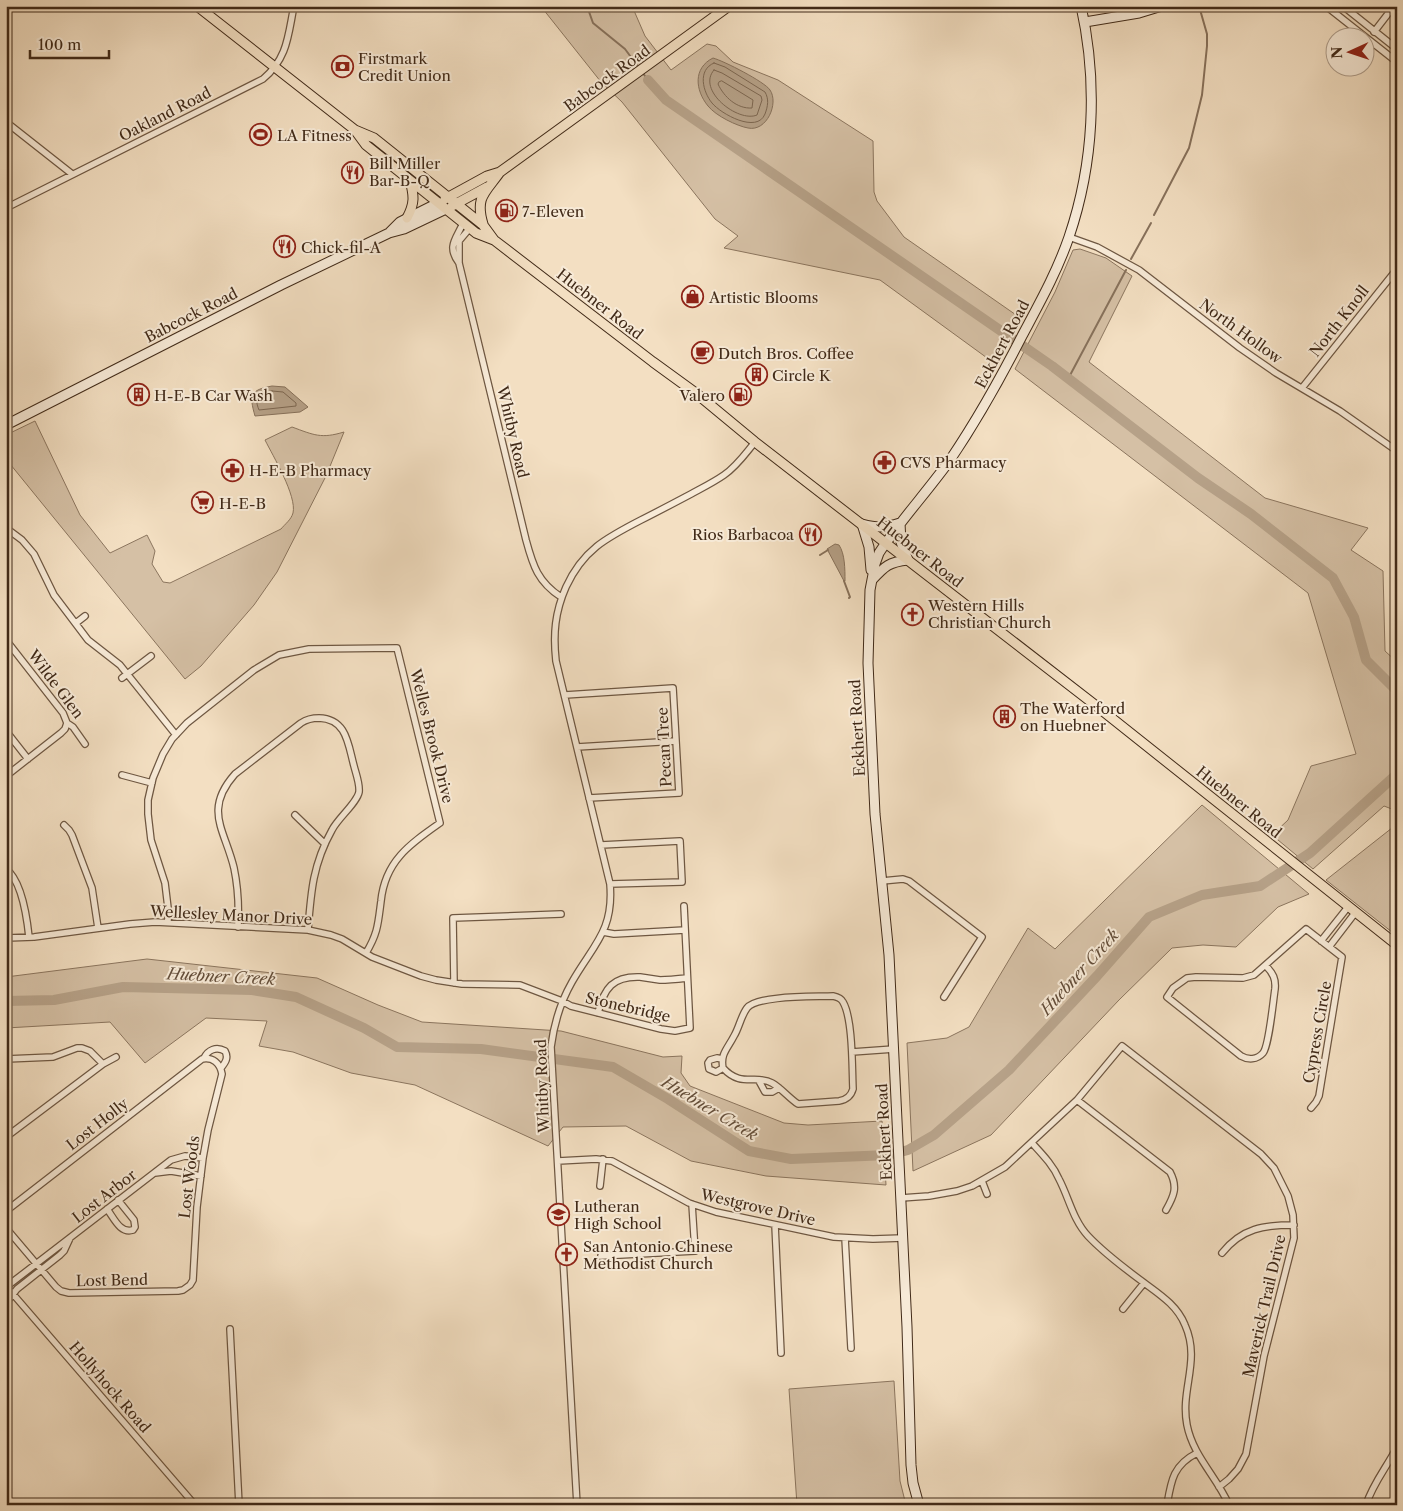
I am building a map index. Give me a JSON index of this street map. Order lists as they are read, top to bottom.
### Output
{
  "streets": {
    "main road": ["Babcock Road", "Huebner Road", "Eckhert Road"],
    "street": [
      "Oakland Road",
      "North Knoll",
      "North Hollow",
      "Whitby Road",
      "Wilde Glen",
      "Welles Brook Drive",
      "Pecan Tree",
      "Wellesley Manor Drive",
      "Stonebridge",
      "Cypress Circle",
      "Lost Holly",
      "Lost Woods",
      "Lost Arbor",
      "Westgrove Drive",
      "Lost Bend",
      "Maverick Trail Drive",
      "Hollyhock Road"
    ]
  },
  "crossings": [
    ["Babcock Road", "Huebner Road"],
    ["Oakland Road", "Huebner Road"],
    ["Huebner Road", "Eckhert Road"],
    ["Huebner Road", "Whitby Road"],
    ["North Knoll", "North Hollow"],
    ["North Hollow", "Eckhert Road"],
    ["Eckhert Road", "Westgrove Drive"],
    ["Whitby Road", "Pecan Tree"],
    ["Whitby Road", "Wellesley Manor Drive"],
    ["Whitby Road", "Stonebridge"],
    ["Whitby Road", "Westgrove Drive"],
    ["Welles Brook Drive", "Wellesley Manor Drive"],
    ["Wellesley Manor Drive", "Stonebridge"],
    ["Lost Holly", "Lost Woods"],
    ["Lost Woods", "Lost Arbor"],
    ["Lost Woods", "Lost Bend"],
    ["Lost Arbor", "Lost Bend"],
    ["Lost Arbor", "Hollyhock Road"]
  ],
  "water": ["Huebner Creek"],
  "places": {
    "bank": ["Firstmark Credit Union"],
    "sports": ["LA Fitness"],
    "restaurant": ["Bill Miller Bar-B-Q", "Chick-fil-A", "Rios Barbacoa"],
    "fuel station": ["7-Eleven", "Valero"],
    "shop": ["Artistic Blooms"],
    "cafe": ["Dutch Bros. Coffee"],
    "building": ["Circle K", "H-E-B Car Wash", "The Waterford on Huebner"],
    "pharmacy": ["CVS Pharmacy", "H-E-B Pharmacy"],
    "supermarket": ["H-E-B"],
    "church": ["Western Hills Christian Church", "San Antonio Chinese Methodist Church"],
    "school or university": ["Lutheran High School"]
  },
  "scale_bar": "100 m",
  "north": "left"
}
